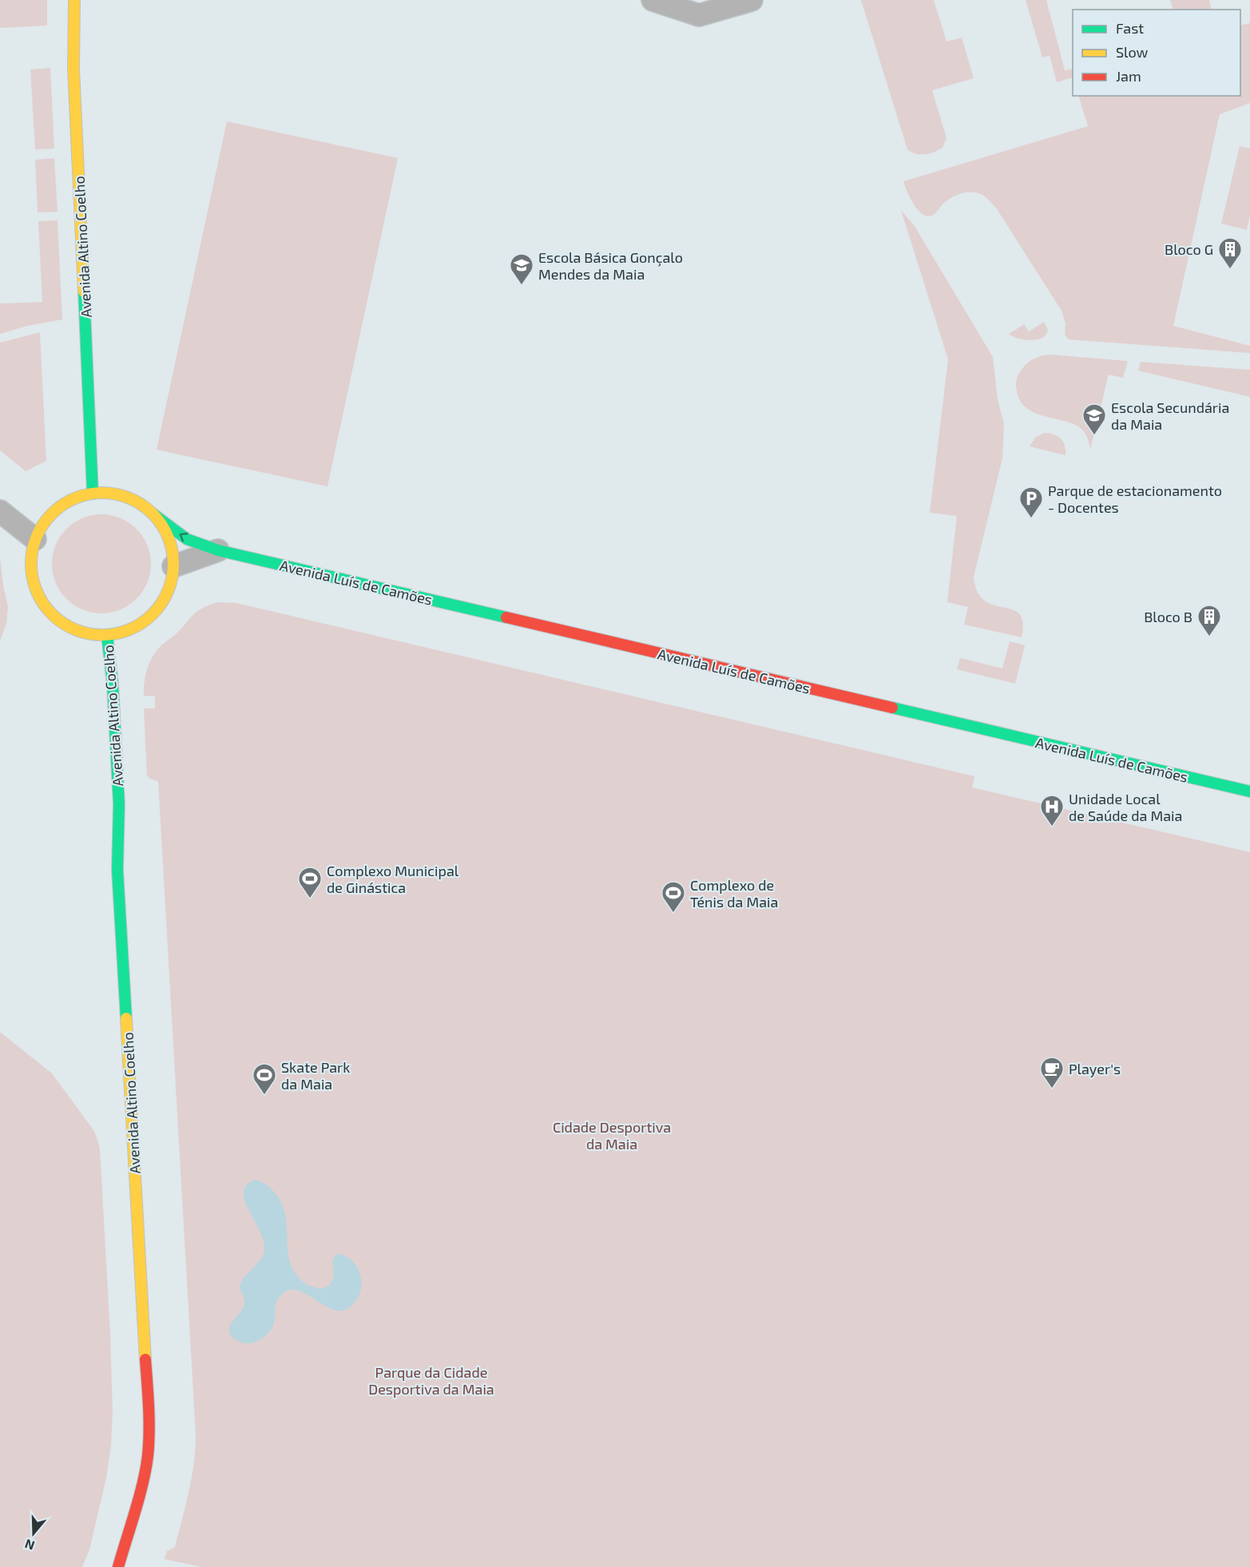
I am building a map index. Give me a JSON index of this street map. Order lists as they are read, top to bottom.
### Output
{
  "streets": {
    "main road": ["Avenida Altino Coelho", "Avenida Luís de Camões"]
  },
  "crossings": [
    ["Avenida Altino Coelho", "Avenida Luís de Camões"]
  ],
  "parks": ["Cidade Desportiva da Maia", "Parque da Cidade Desportiva da Maia"],
  "places": {
    "building": ["Bloco G", "Bloco B"],
    "school or university": ["Escola Básica Gonçalo Mendes da Maia", "Escola Secundária da Maia"],
    "parking": ["Parque de estacionamento - Docentes"],
    "hospital": ["Unidade Local de Saúde da Maia"],
    "sports": ["Complexo Municipal de Ginástica", "Complexo de Ténis da Maia", "Skate Park da Maia"],
    "cafe": ["Player's"]
  },
  "legend": ["Fast", "Slow", "Jam"],
  "north": "bottom"
}
